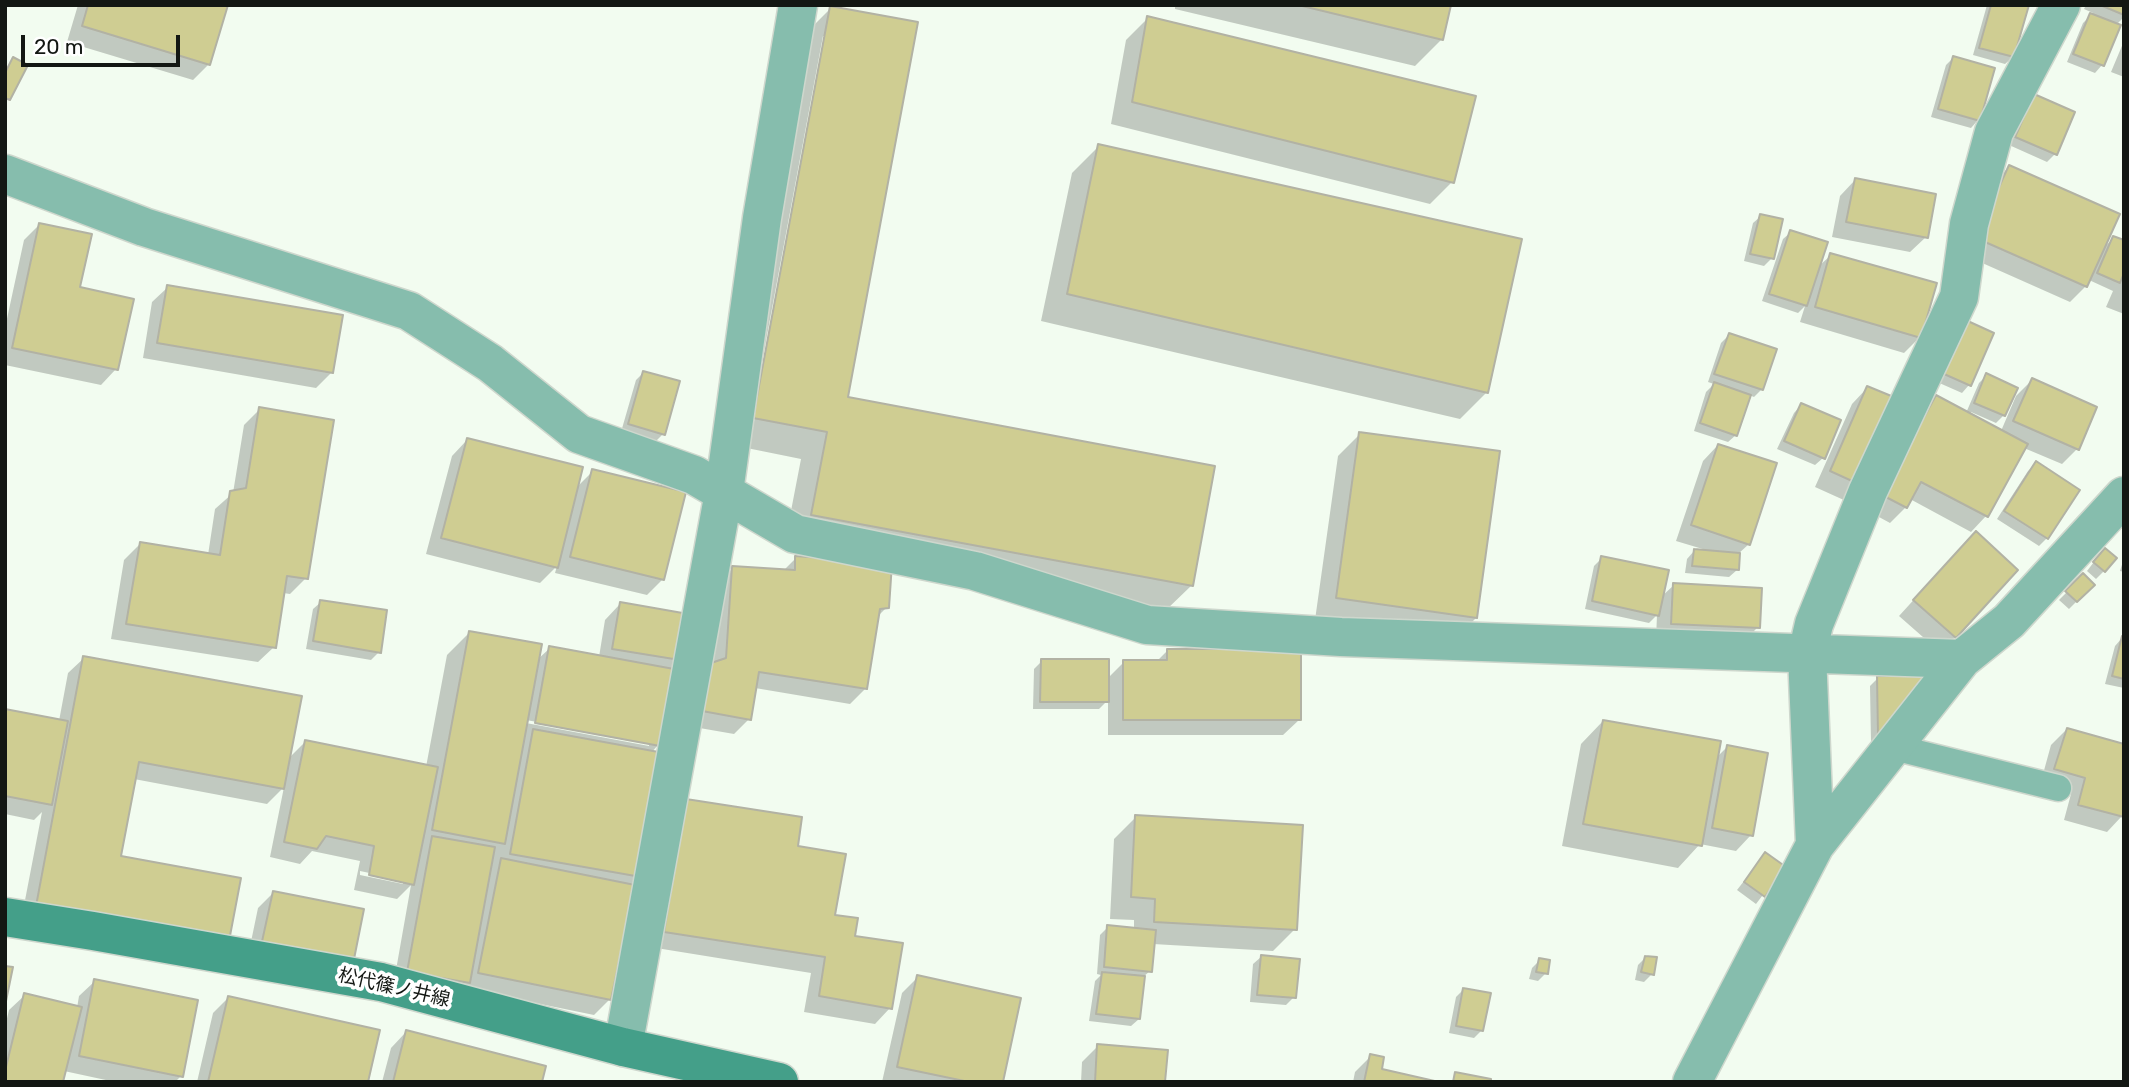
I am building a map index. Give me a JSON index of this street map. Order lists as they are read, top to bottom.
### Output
{
  "streets": {
    "main road": ["松代篠ノ井線"]
  },
  "scale_bar": "20 m"
}
